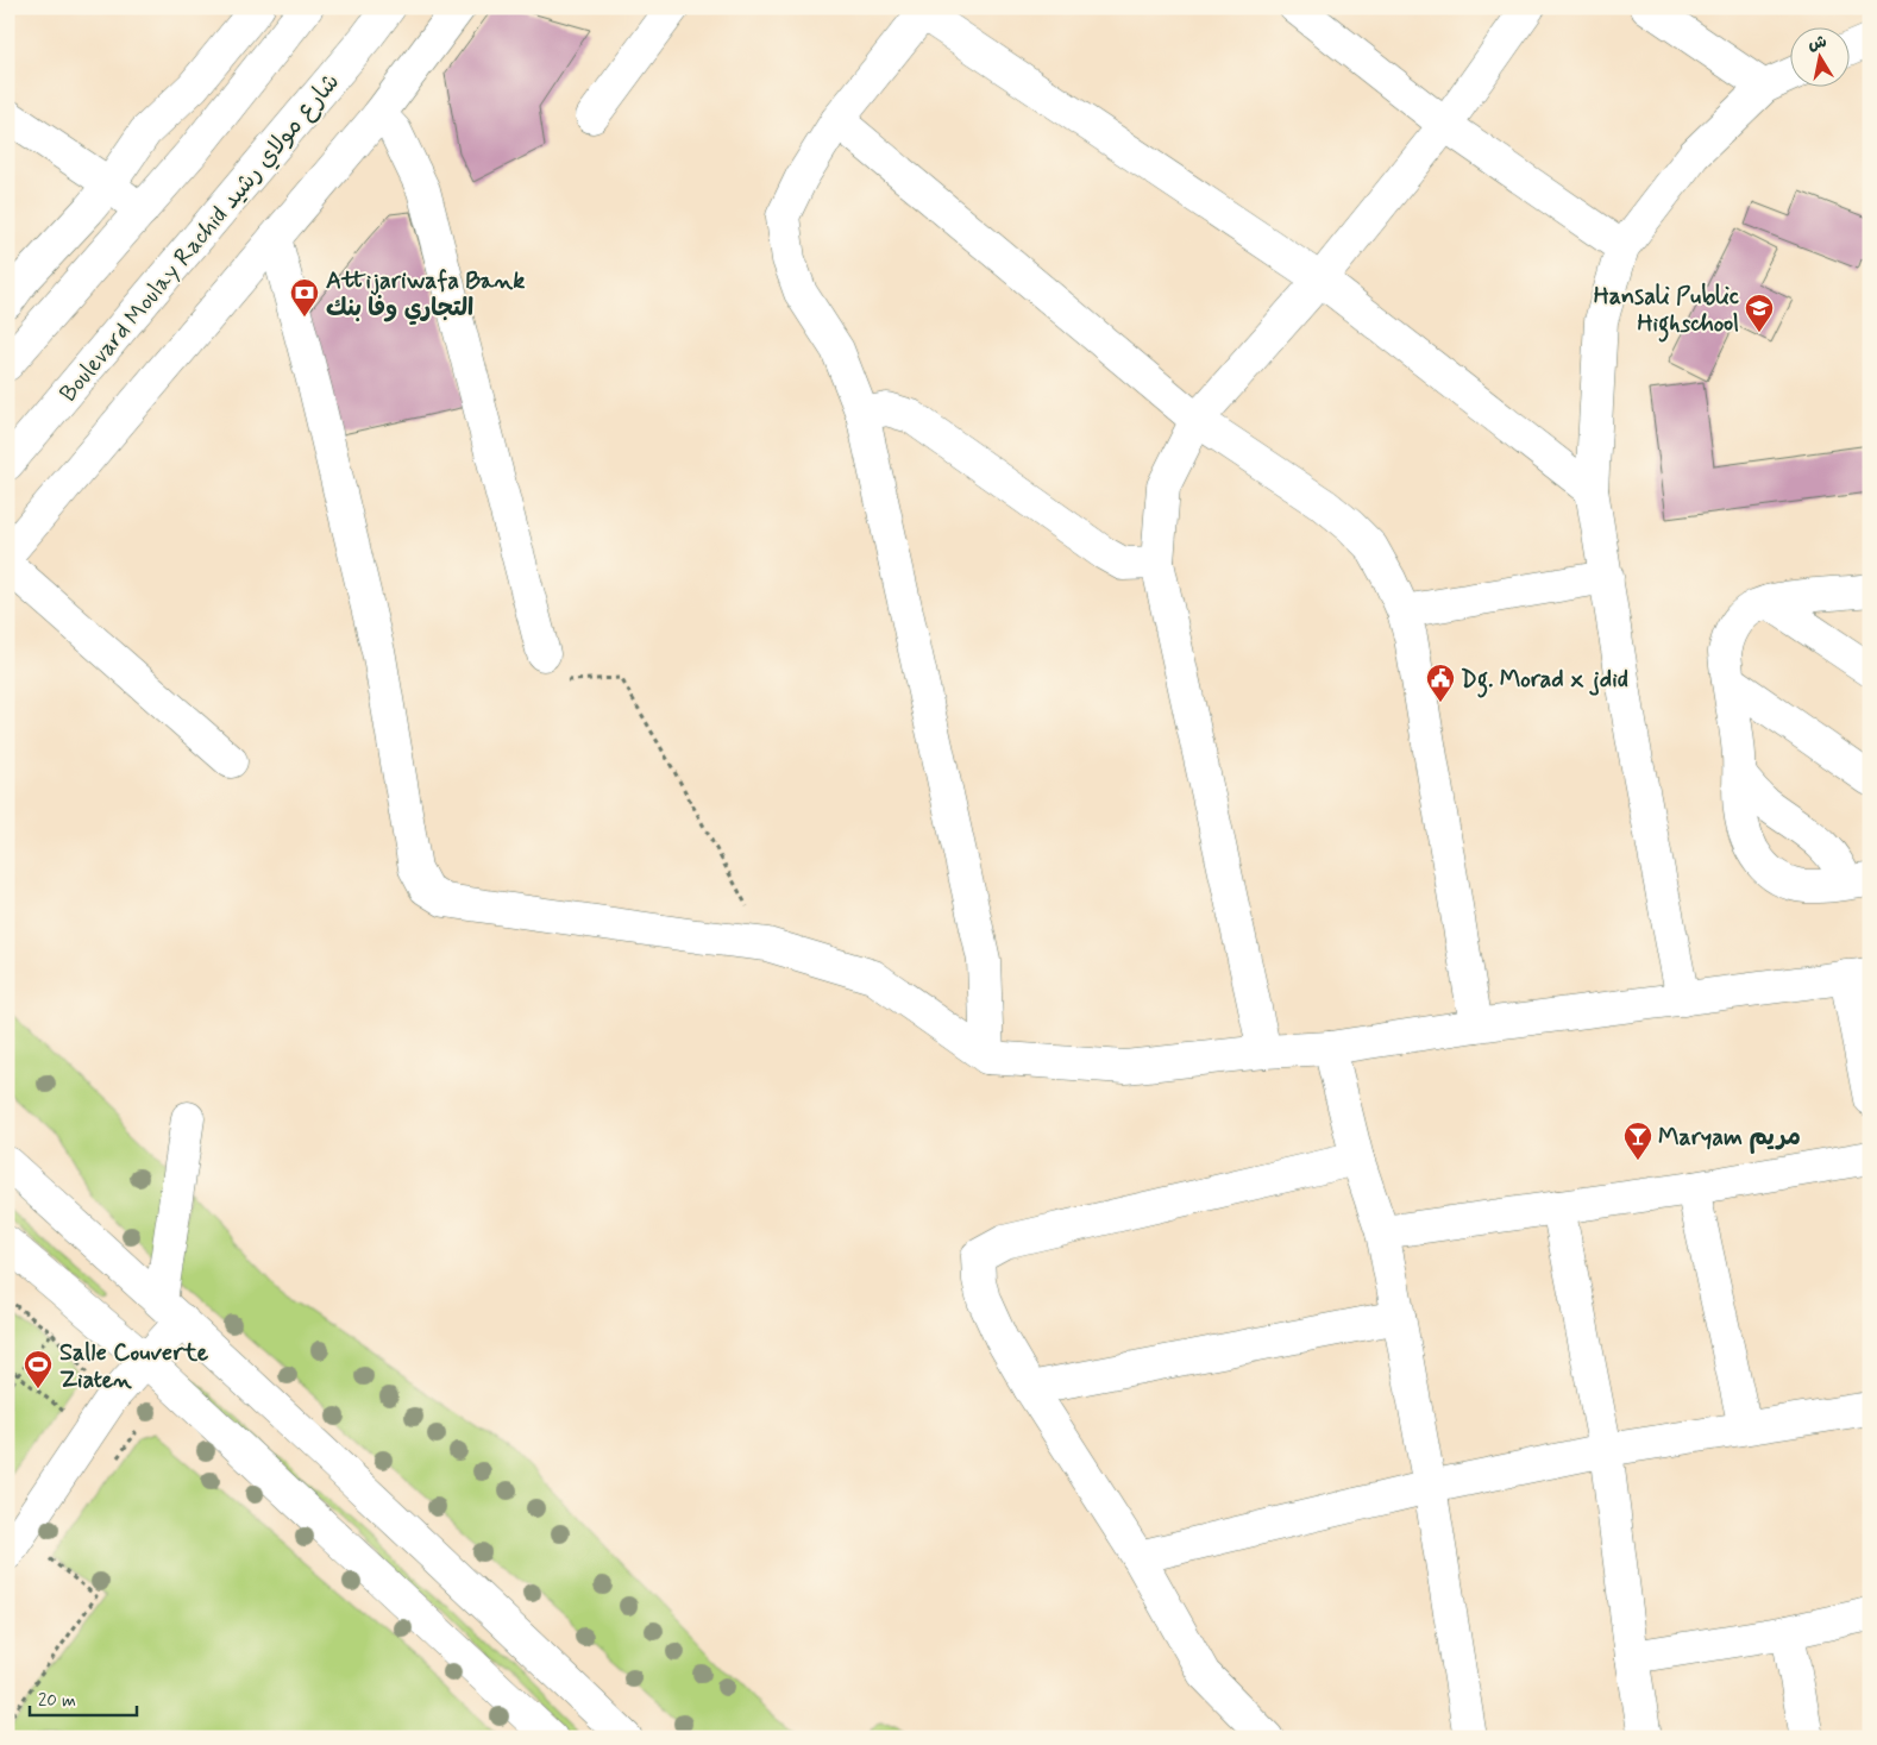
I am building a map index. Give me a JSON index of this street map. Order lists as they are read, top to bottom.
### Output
{
  "streets": {
    "street": ["Boulevard Moulay Rachid شارع مولاي رشيد"]
  },
  "places": {
    "bank": ["Attijariwafa Bank التجاري وفا بنك"],
    "school or university": ["Hansali Public Highschool"],
    "public building": ["Dg. Morad x jdid"],
    "bar": ["Maryam مريم"],
    "sports": ["Salle Couverte Ziaten"]
  },
  "scale_bar": "20 m",
  "north": "top"
}
